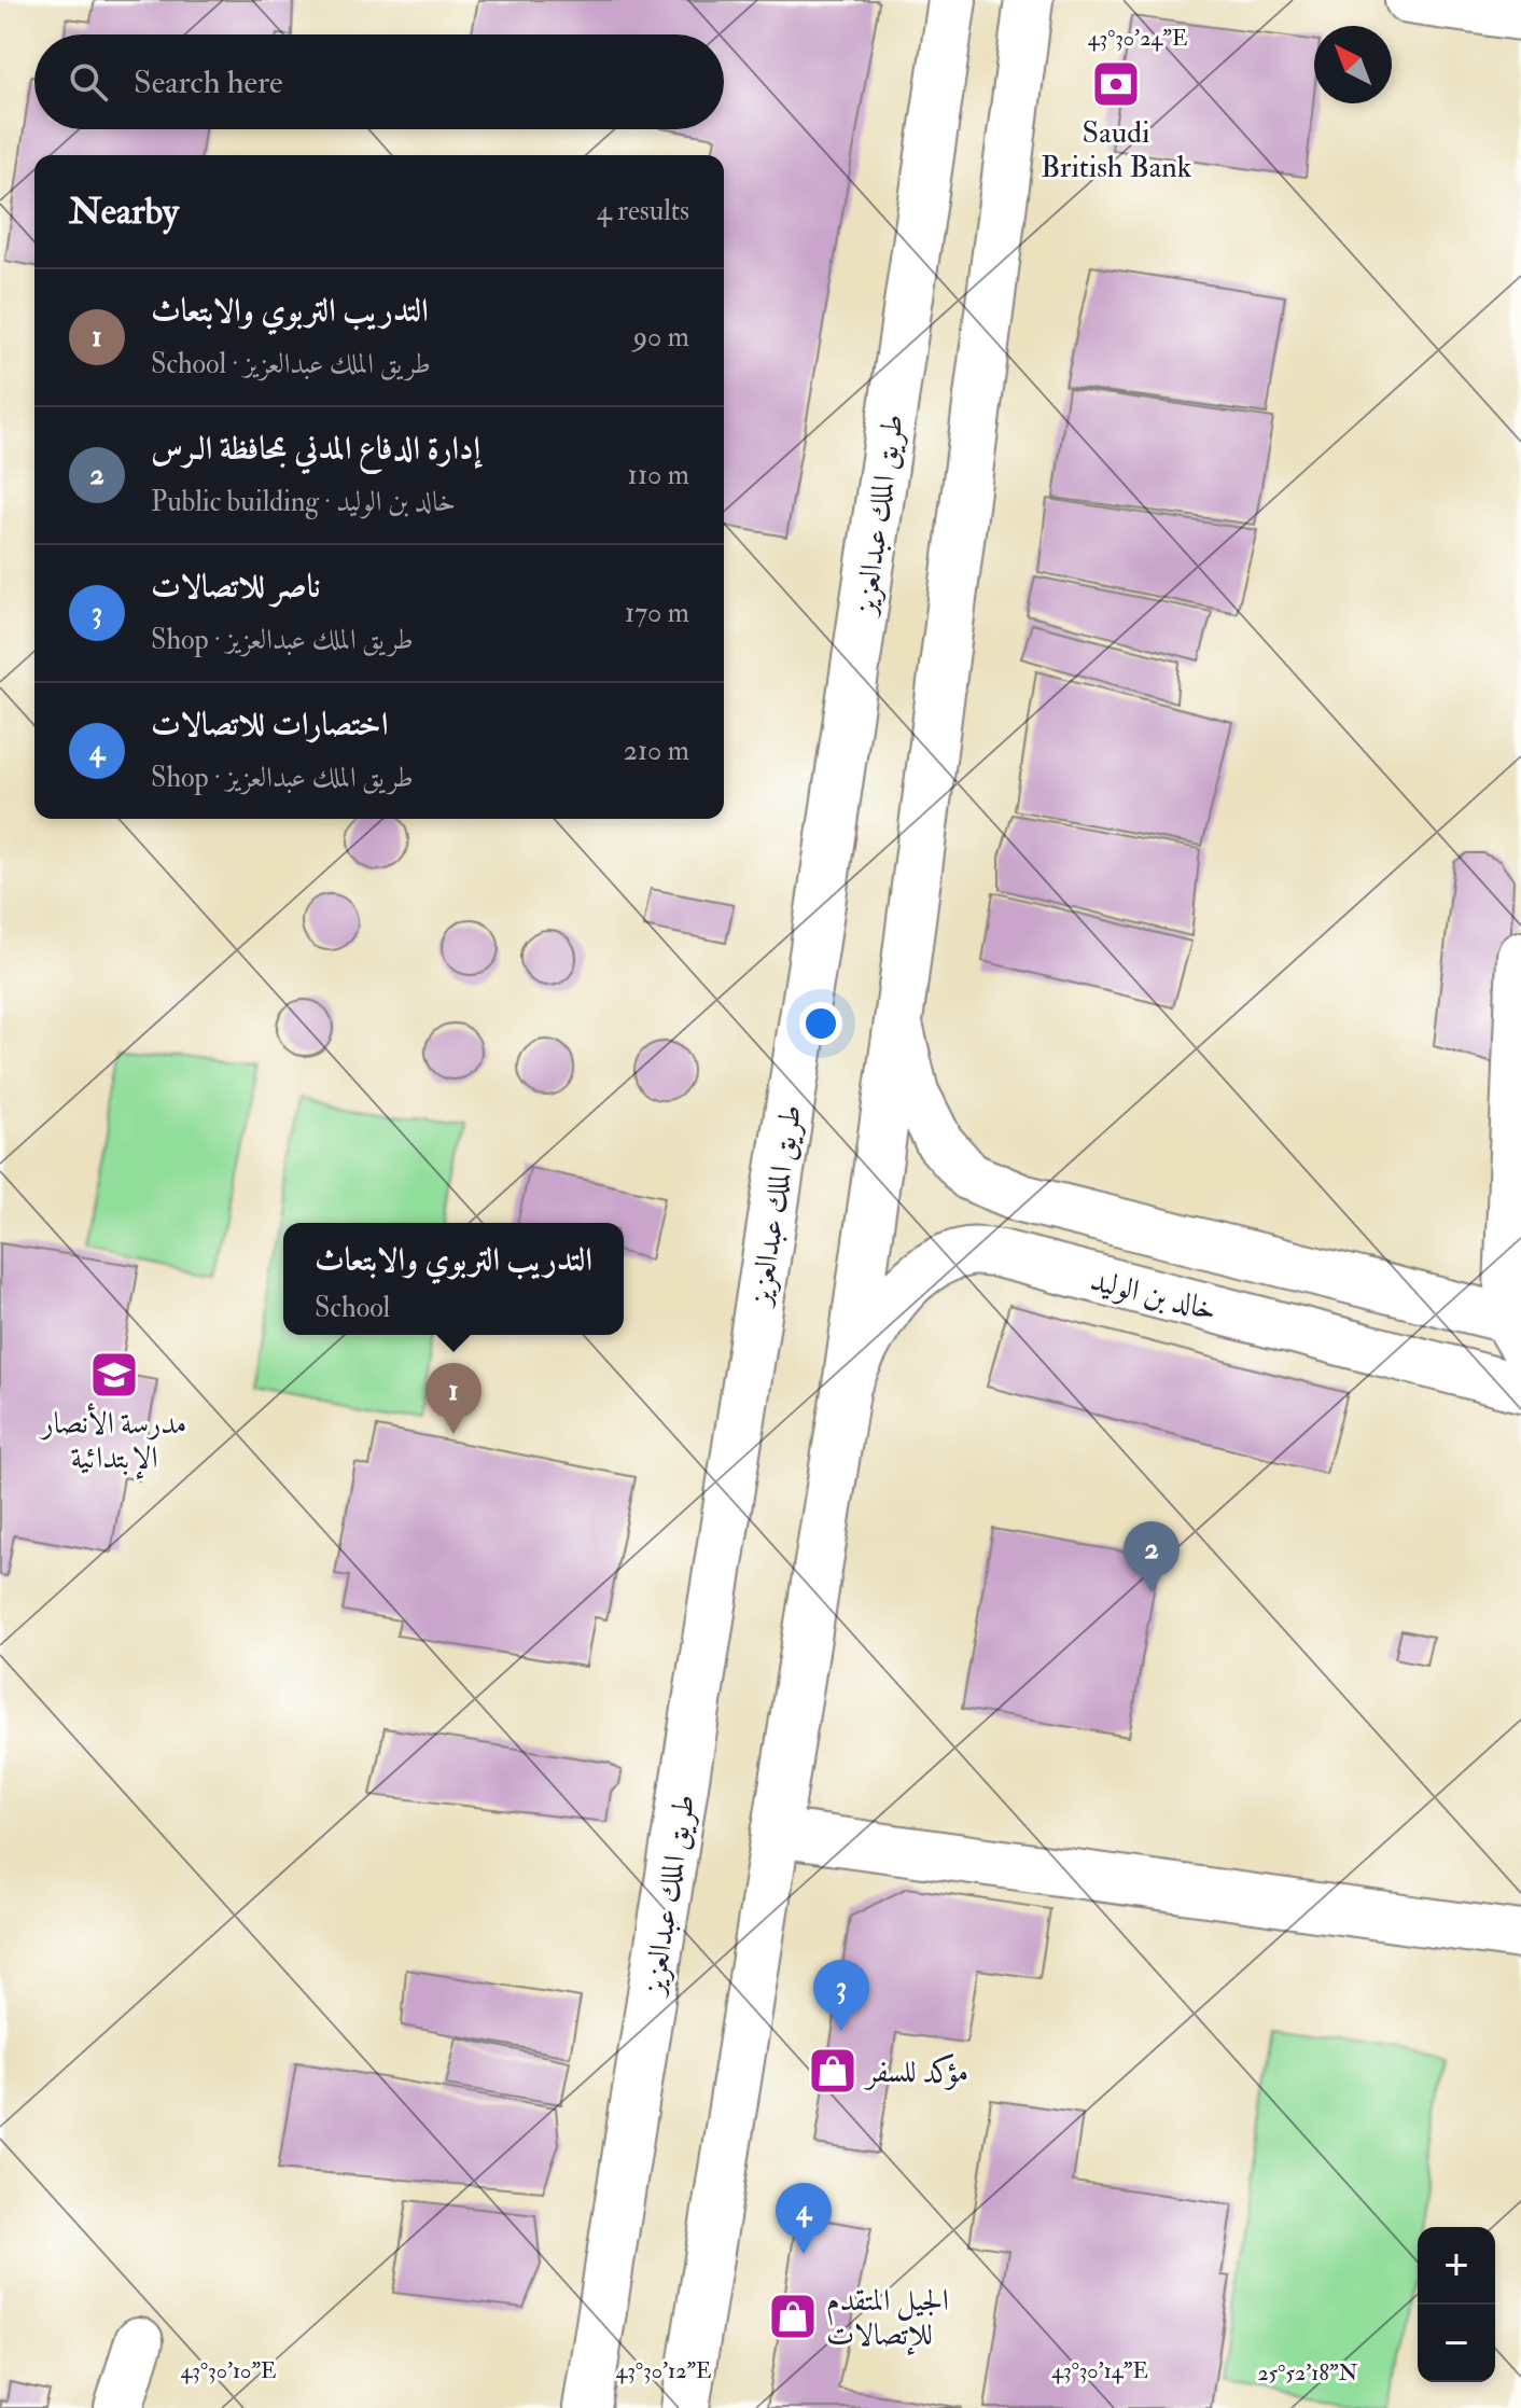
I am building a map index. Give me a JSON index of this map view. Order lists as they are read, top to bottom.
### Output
{
  "streets": {
    "main road": ["طريق الملك عبدالعزيز", "خالد بن الوليد"]
  },
  "places": {
    "bank": ["Saudi British Bank"],
    "school or university": ["مدرسة الأنصار الإبتدائية"],
    "shop": ["مؤكد للسفر", "الجيل المتقدم للإتصالات"]
  },
  "north": "top left",
  "page": {
    "search": "Search here",
    "heading": ["Nearby", "4 results"],
    "list": [
      {
        "mark": "1",
        "name": "التدريب التربوي والابتعاث",
        "note": "School · طريق الملك عبدالعزيز",
        "value": "90 m"
      },
      {
        "mark": "2",
        "name": "إدارة الدفاع المدني بمحافظة الـرس",
        "note": "Public building · خالد بن الوليد",
        "value": "110 m"
      },
      {
        "mark": "3",
        "name": "ناصر للاتصالات",
        "note": "Shop · طريق الملك عبدالعزيز",
        "value": "170 m"
      },
      {
        "mark": "4",
        "name": "اختصارات للاتصالات",
        "note": "Shop · طريق الملك عبدالعزيز",
        "value": "210 m"
      }
    ],
    "popup": ["التدريب التربوي والابتعاث", "School"],
    "pins": [
      "1",
      "2",
      "3",
      "4"
    ],
    "map_buttons": ["+", "−"]
  },
  "coordinates": [
    "43°30'24\"E",
    "43°30'10\"E",
    "43°30'12\"E",
    "43°30'14\"E",
    "25°52'18\"N"
  ]
}
